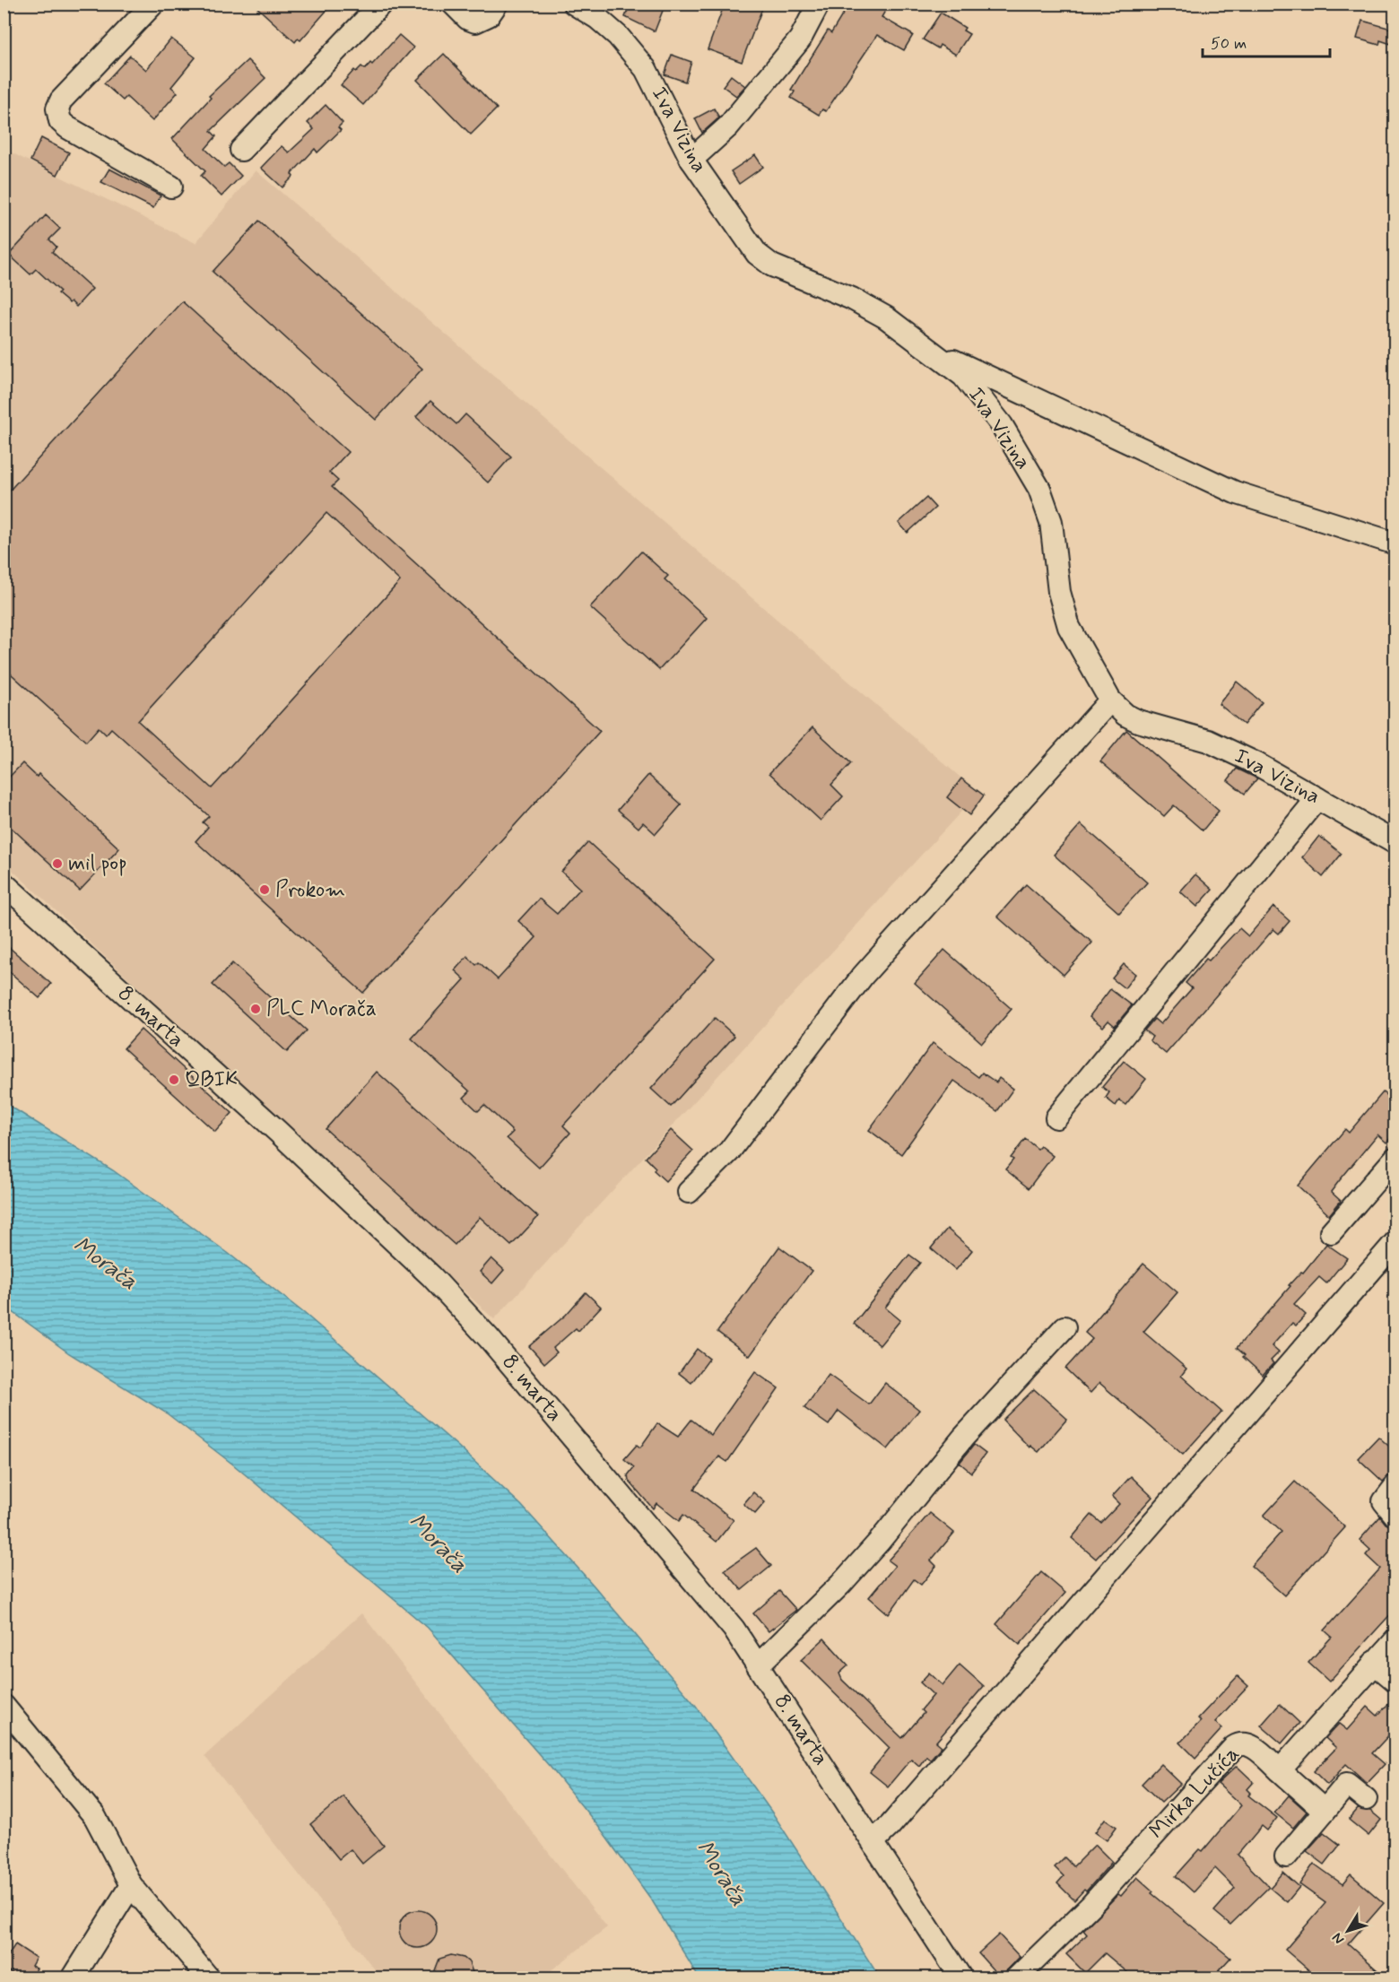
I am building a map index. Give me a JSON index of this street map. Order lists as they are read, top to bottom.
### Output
{
  "streets": {
    "street": ["Iva Vizina", "8. marta", "Mirka Lučića"]
  },
  "water": ["Morača"],
  "places": [
    "mil pop",
    "Prokom",
    "PLC Morača",
    "QBIK"
  ],
  "scale_bar": "50 m",
  "north": "bottom left"
}
